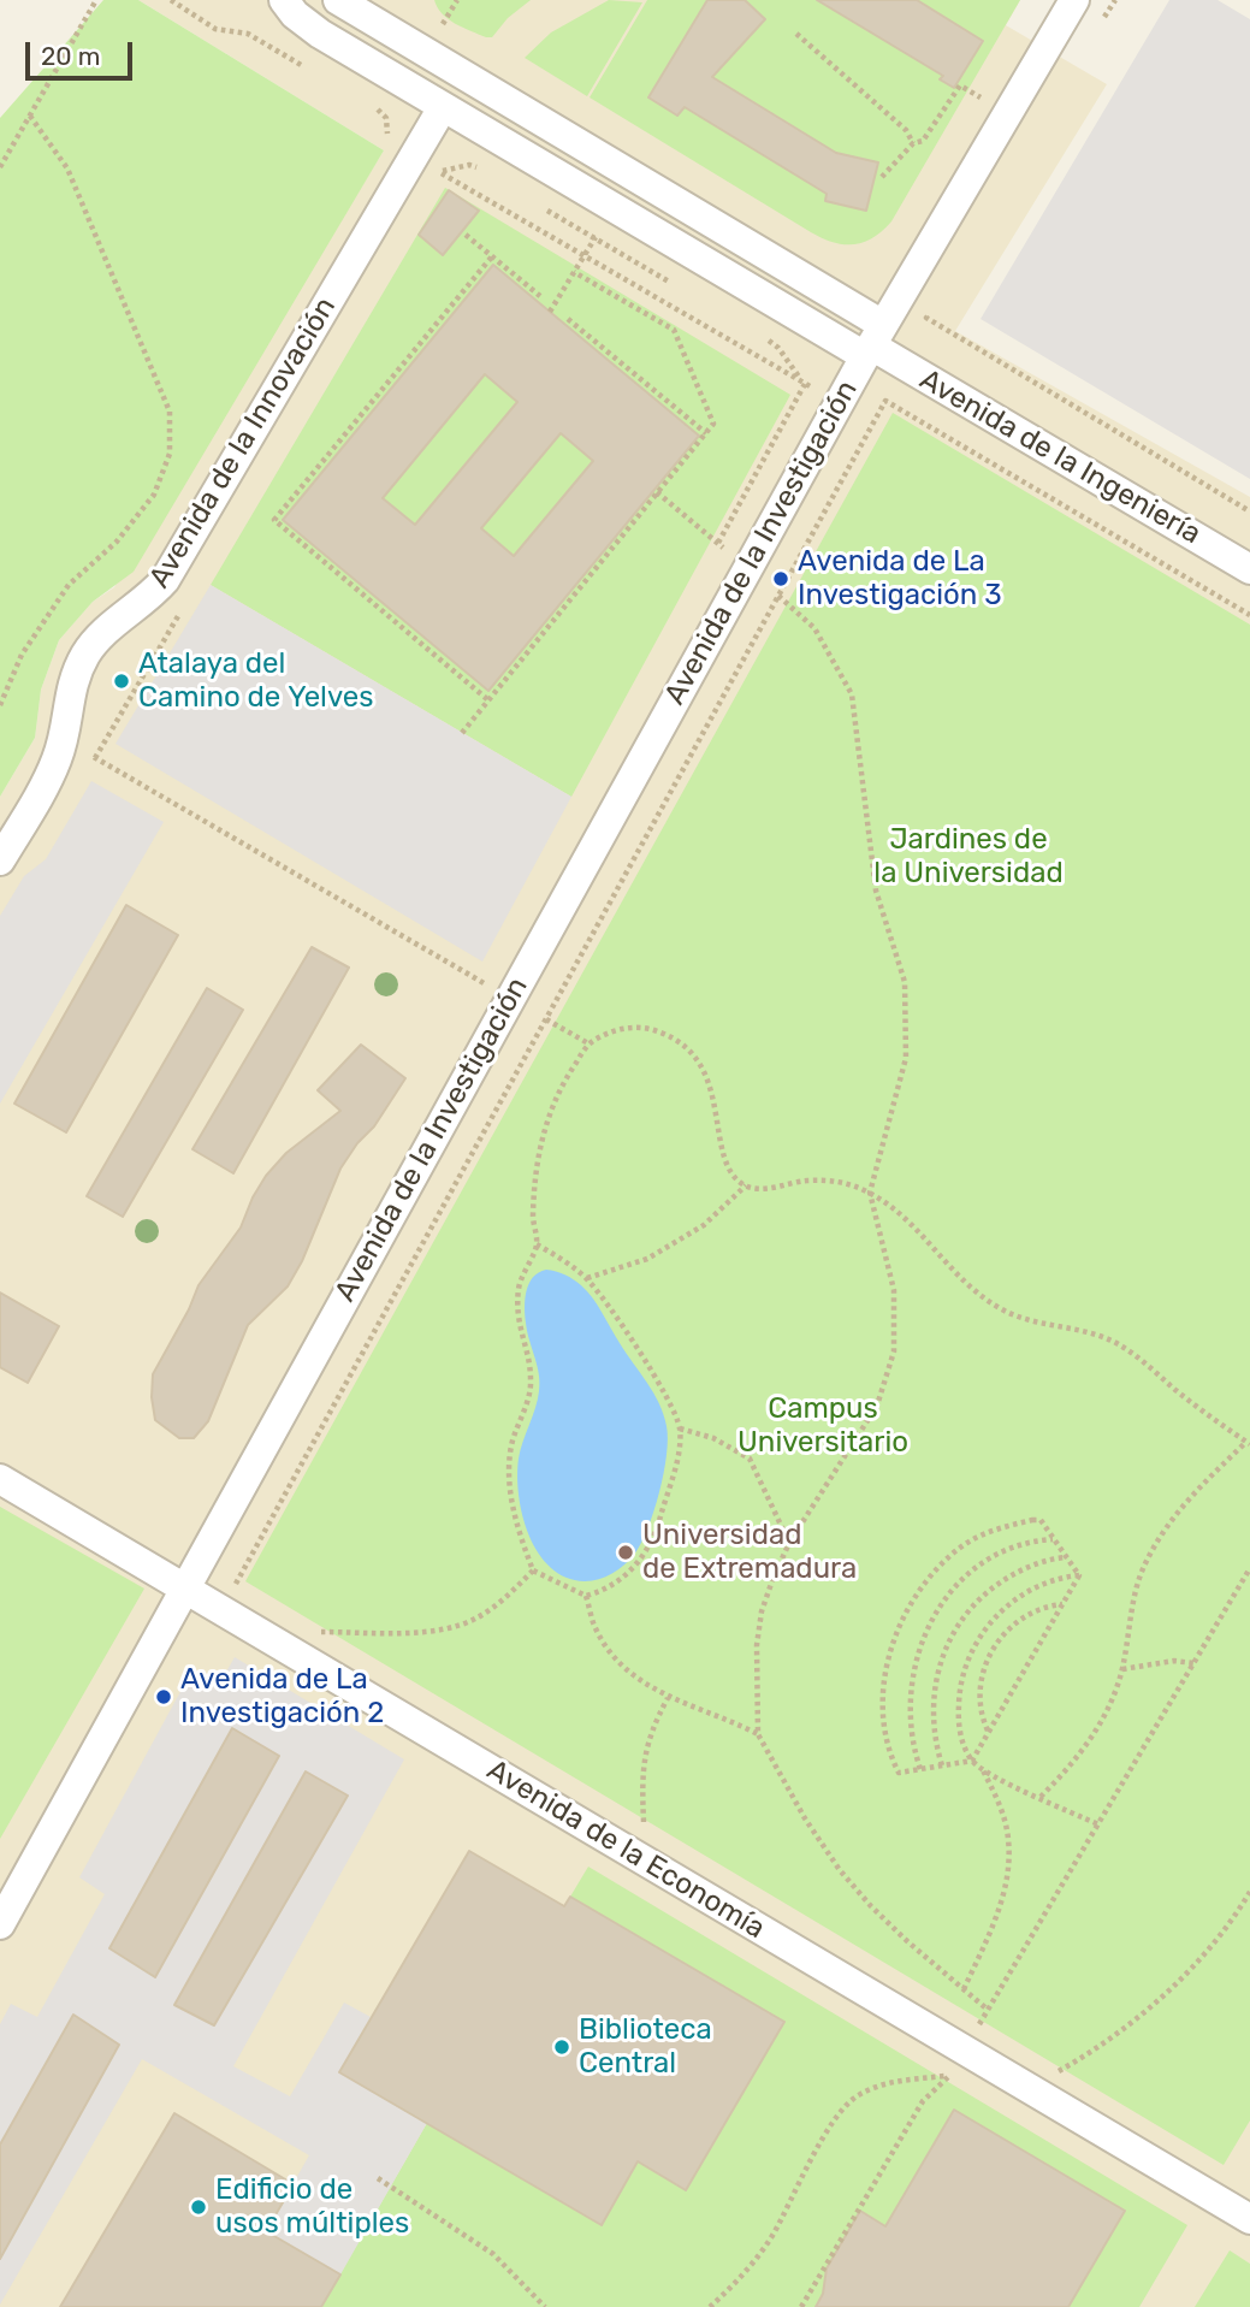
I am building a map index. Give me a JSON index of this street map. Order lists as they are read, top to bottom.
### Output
{
  "streets": {
    "street": [
      "Avenida de la Innovación",
      "Avenida de la Ingeniería",
      "Avenida de la Investigación",
      "Avenida de la Economía"
    ]
  },
  "crossings": [
    ["Avenida de la Ingeniería", "Avenida de la Investigación"],
    ["Avenida de la Investigación", "Avenida de la Economía"]
  ],
  "parks": ["Jardines de la Universidad", "Campus Universitario"],
  "places": [
    "Avenida de La Investigación 3",
    "Atalaya del Camino de Yelves",
    "Universidad de Extremadura",
    "Avenida de La Investigación 2",
    "Biblioteca Central",
    "Edificio de usos múltiples"
  ],
  "scale_bar": "20 m"
}
